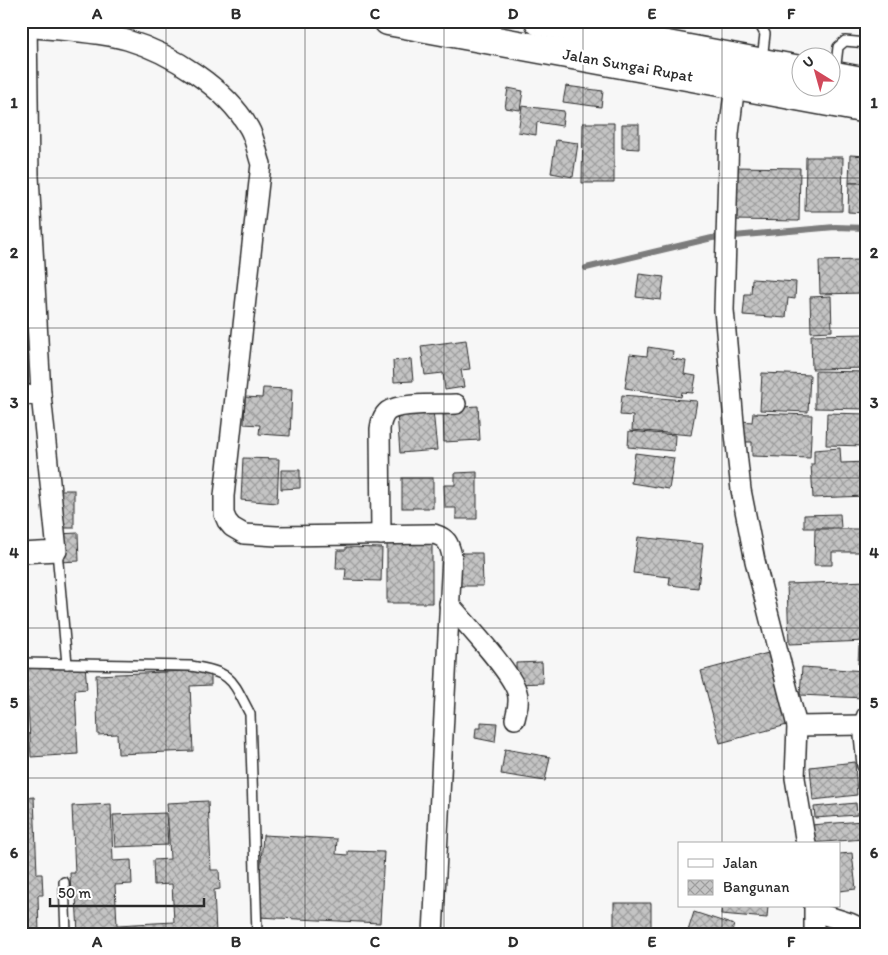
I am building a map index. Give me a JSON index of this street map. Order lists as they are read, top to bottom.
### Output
{
  "streets": {
    "main road": ["Jalan Sungai Rupat"]
  },
  "legend": ["Jalan", "Bangunan"],
  "scale_bar": "50 m",
  "north": "top left",
  "grid": {
    "columns": [
      "A",
      "B",
      "C",
      "D",
      "E",
      "F"
    ],
    "rows": [
      "1",
      "2",
      "3",
      "4",
      "5",
      "6"
    ]
  }
}
